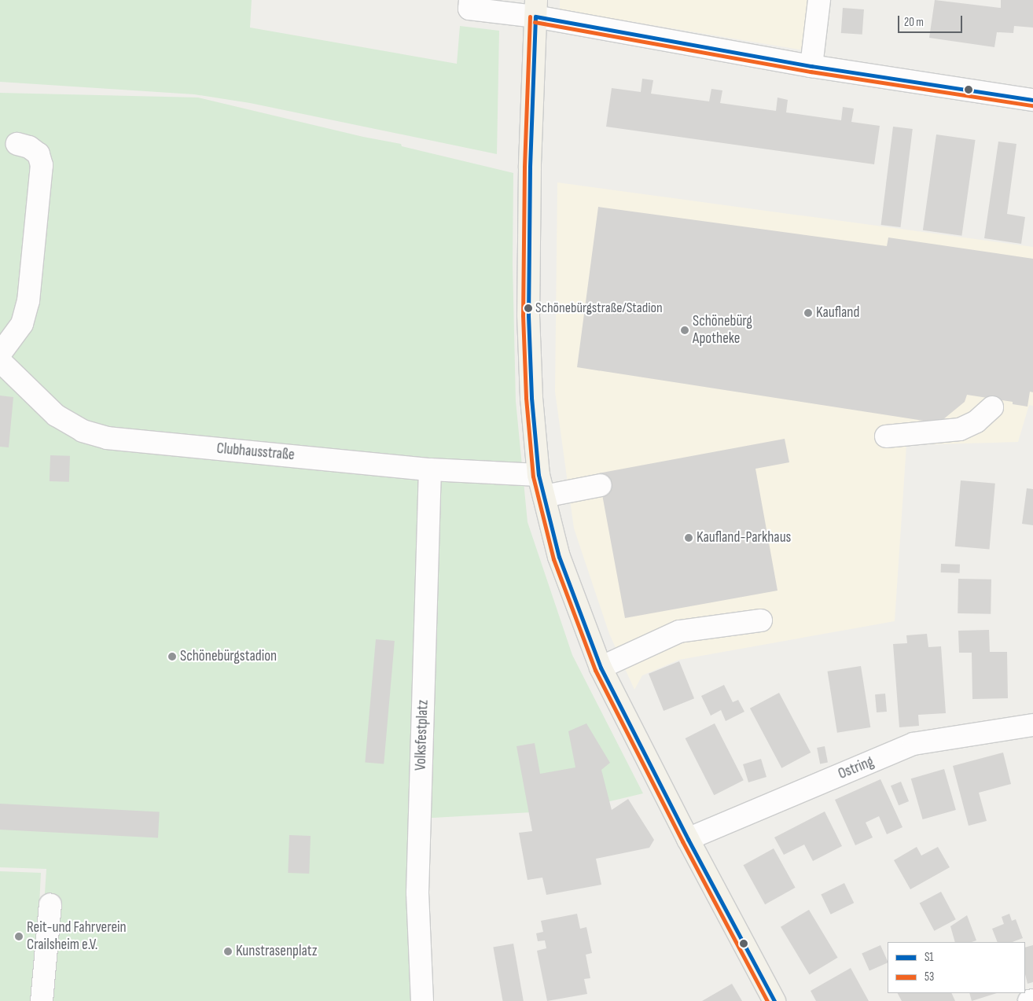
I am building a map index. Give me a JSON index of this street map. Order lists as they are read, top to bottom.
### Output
{
  "streets": {
    "street": ["Clubhausstraße", "Volksfestplatz", "Ostring"]
  },
  "crossings": [
    ["Clubhausstraße", "Volksfestplatz"]
  ],
  "places": [
    "Schönebürgstraße/Stadion",
    "Kaufland",
    "Schönebürg Apotheke",
    "Kaufland-Parkhaus",
    "Schönebürgstadion",
    "Reit-und Fahrverein Crailsheim e.V.",
    "Kunstrasenplatz"
  ],
  "lines": ["transit line S1", "transit line 53"],
  "legend": ["S1", "53"],
  "scale_bar": "20 m"
}
